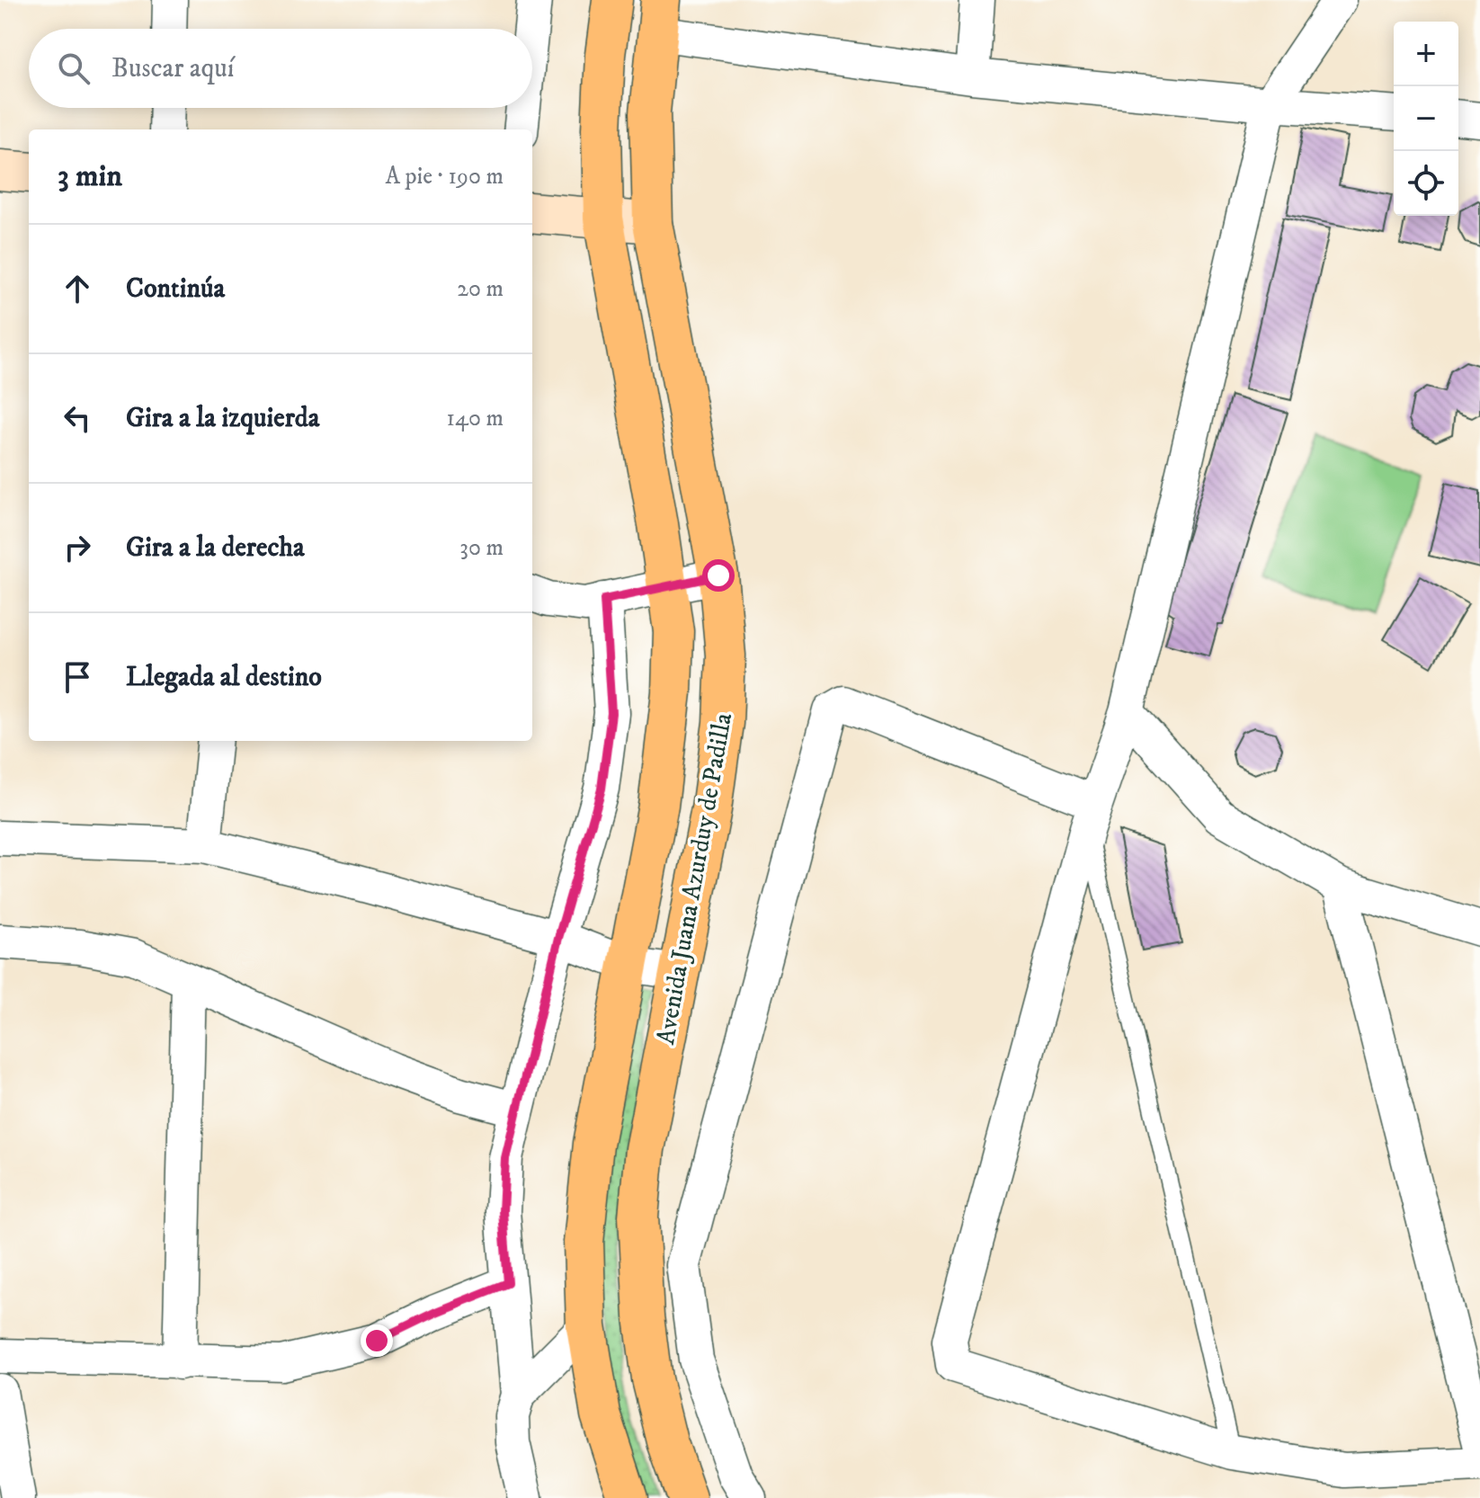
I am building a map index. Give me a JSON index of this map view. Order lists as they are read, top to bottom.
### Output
{
  "streets": {
    "highway": ["Avenida Juana Azurduy de Padilla"]
  },
  "page": {
    "map_buttons": ["+", "−"],
    "search": "Buscar aquí",
    "heading": ["3 min", "A pie · 190 m"],
    "list": [
      ["Continúa", "20 m"],
      ["Gira a la izquierda", "140 m"],
      ["Gira a la derecha", "30 m"],
      "Llegada al destino"
    ]
  }
}
